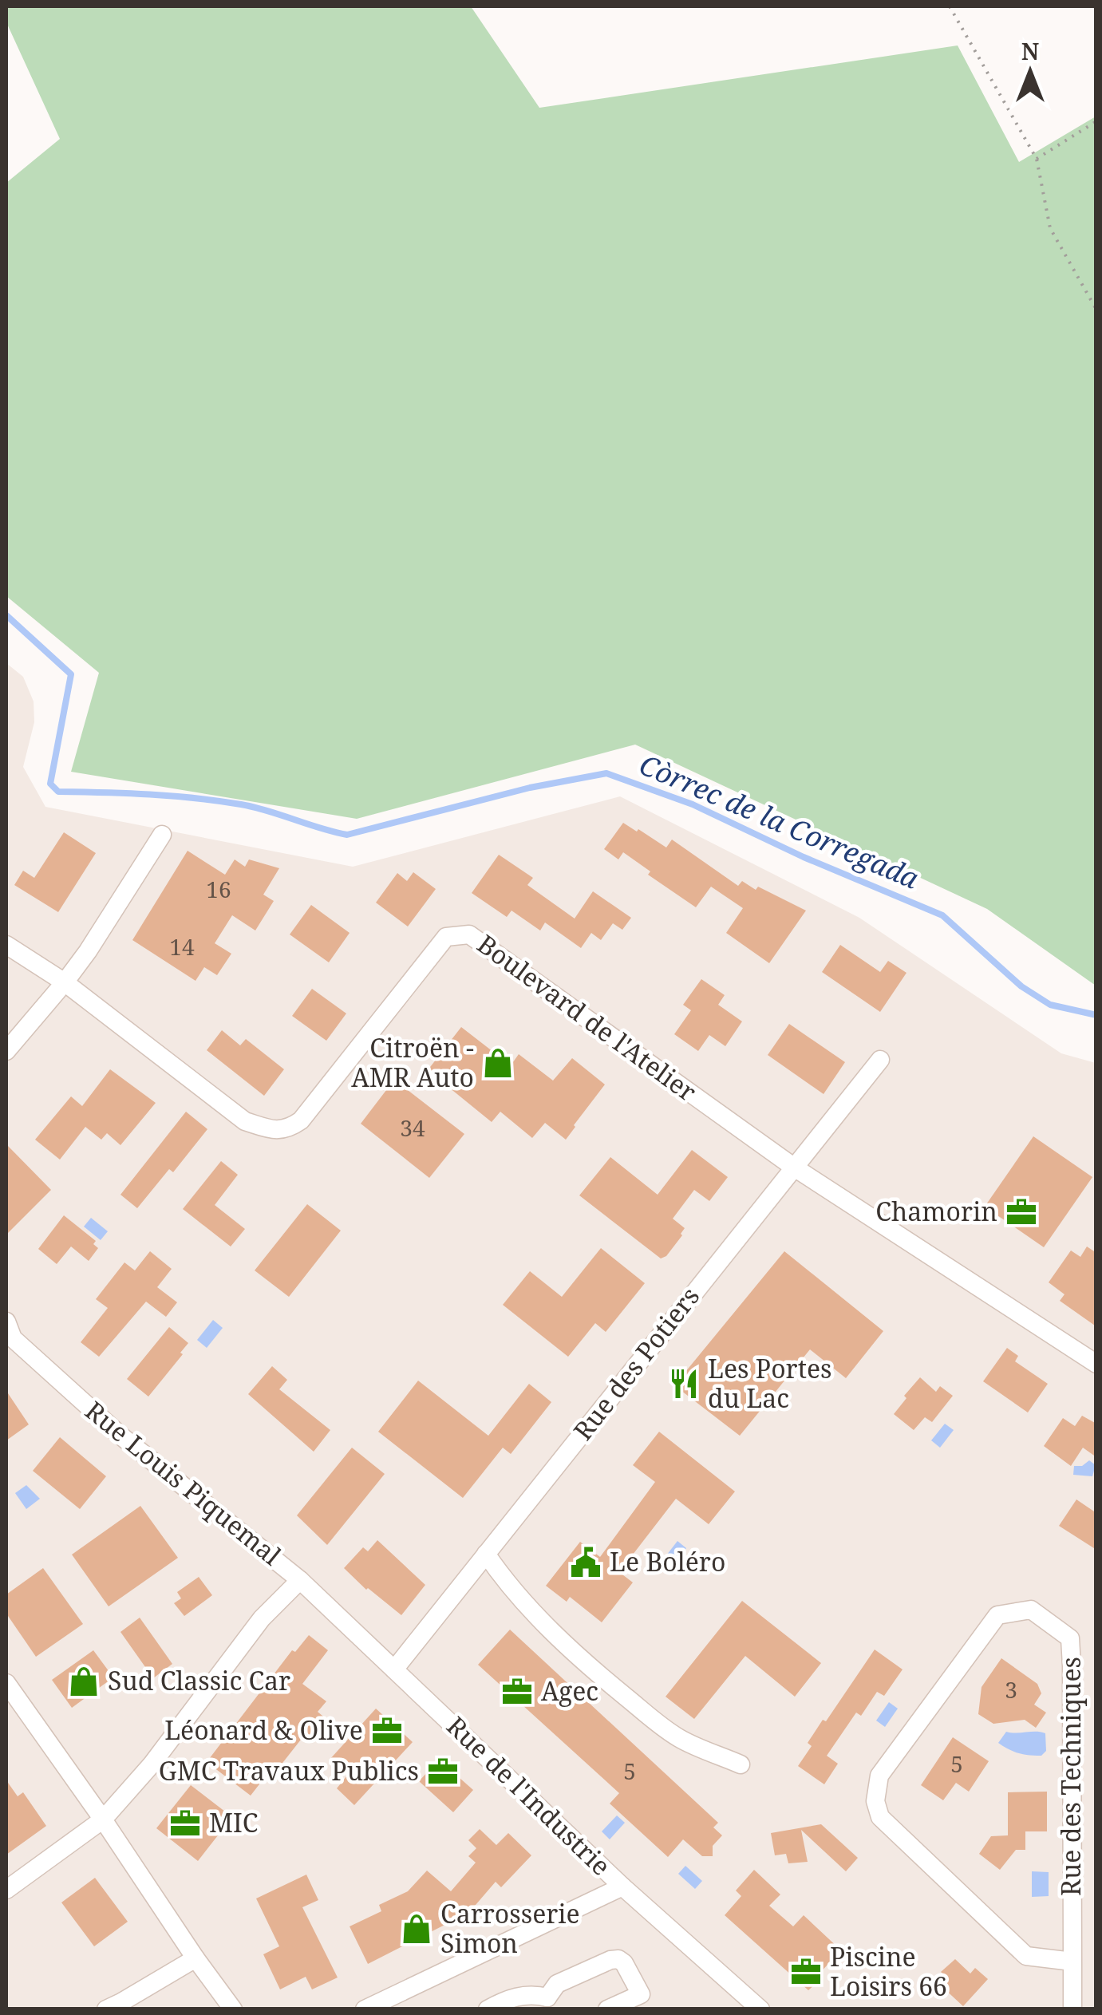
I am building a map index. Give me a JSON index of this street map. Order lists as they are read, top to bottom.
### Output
{
  "streets": {
    "street": [
      "Boulevard de l'Atelier",
      "Rue des Potiers",
      "Rue Louis Piquemal",
      "Rue des Techniques",
      "Rue de l'Industrie"
    ]
  },
  "crossings": [
    ["Boulevard de l'Atelier", "Rue des Potiers"],
    ["Rue des Potiers", "Rue de l'Industrie"],
    ["Rue Louis Piquemal", "Rue de l'Industrie"]
  ],
  "water": ["Còrrec de la Corregada"],
  "places": {
    "shop": ["Citroën - AMR Auto", "Sud Classic Car", "Carrosserie Simon"],
    "office": [
      "Chamorin",
      "Agec",
      "Léonard & Olive",
      "GMC Travaux Publics",
      "MIC",
      "Piscine Loisirs 66"
    ],
    "restaurant": ["Les Portes du Lac"],
    "public building": ["Le Boléro"]
  },
  "house_numbers": [
    "16",
    "14",
    "34",
    "3",
    "5",
    "5"
  ],
  "north": "top"
}
